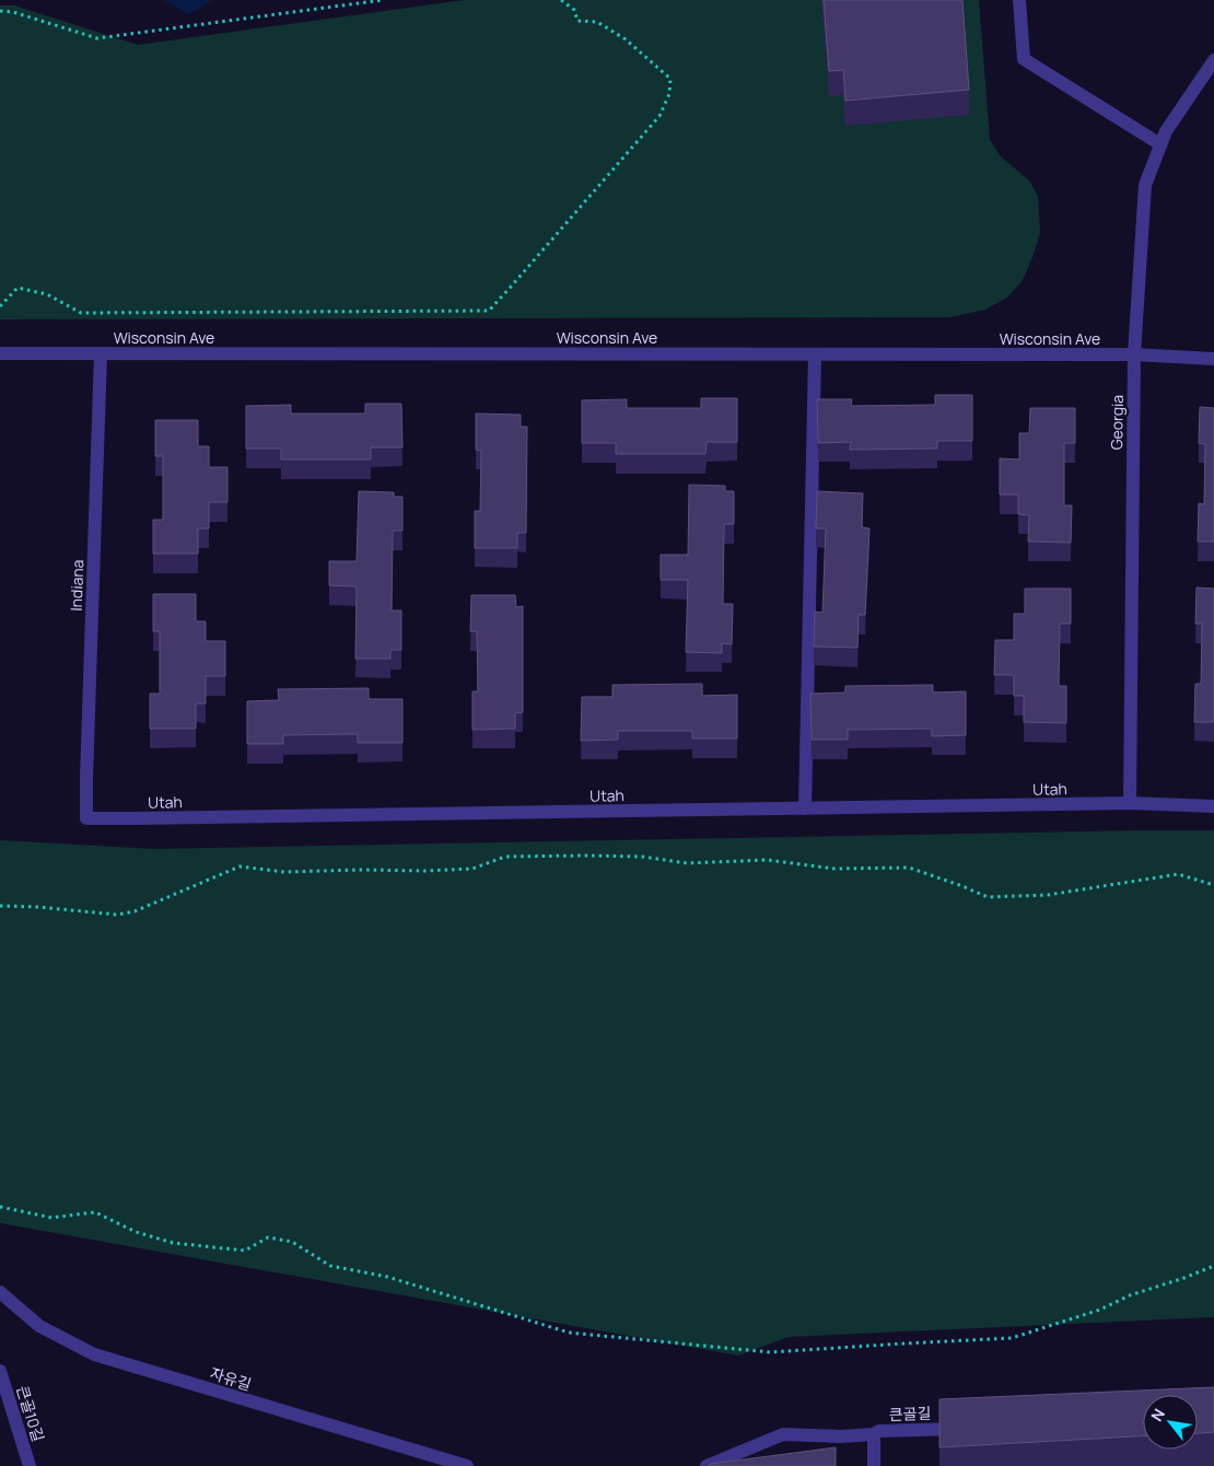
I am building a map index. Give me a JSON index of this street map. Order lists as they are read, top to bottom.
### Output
{
  "streets": {
    "street": [
      "Wisconsin Ave",
      "Georgia",
      "Indiana",
      "Utah",
      "자유길",
      "큰골10길",
      "큰골길"
    ]
  },
  "crossings": [
    ["Wisconsin Ave", "Georgia"],
    ["Wisconsin Ave", "Indiana"],
    ["Georgia", "Utah"],
    ["Indiana", "Utah"]
  ],
  "north": "top left"
}
